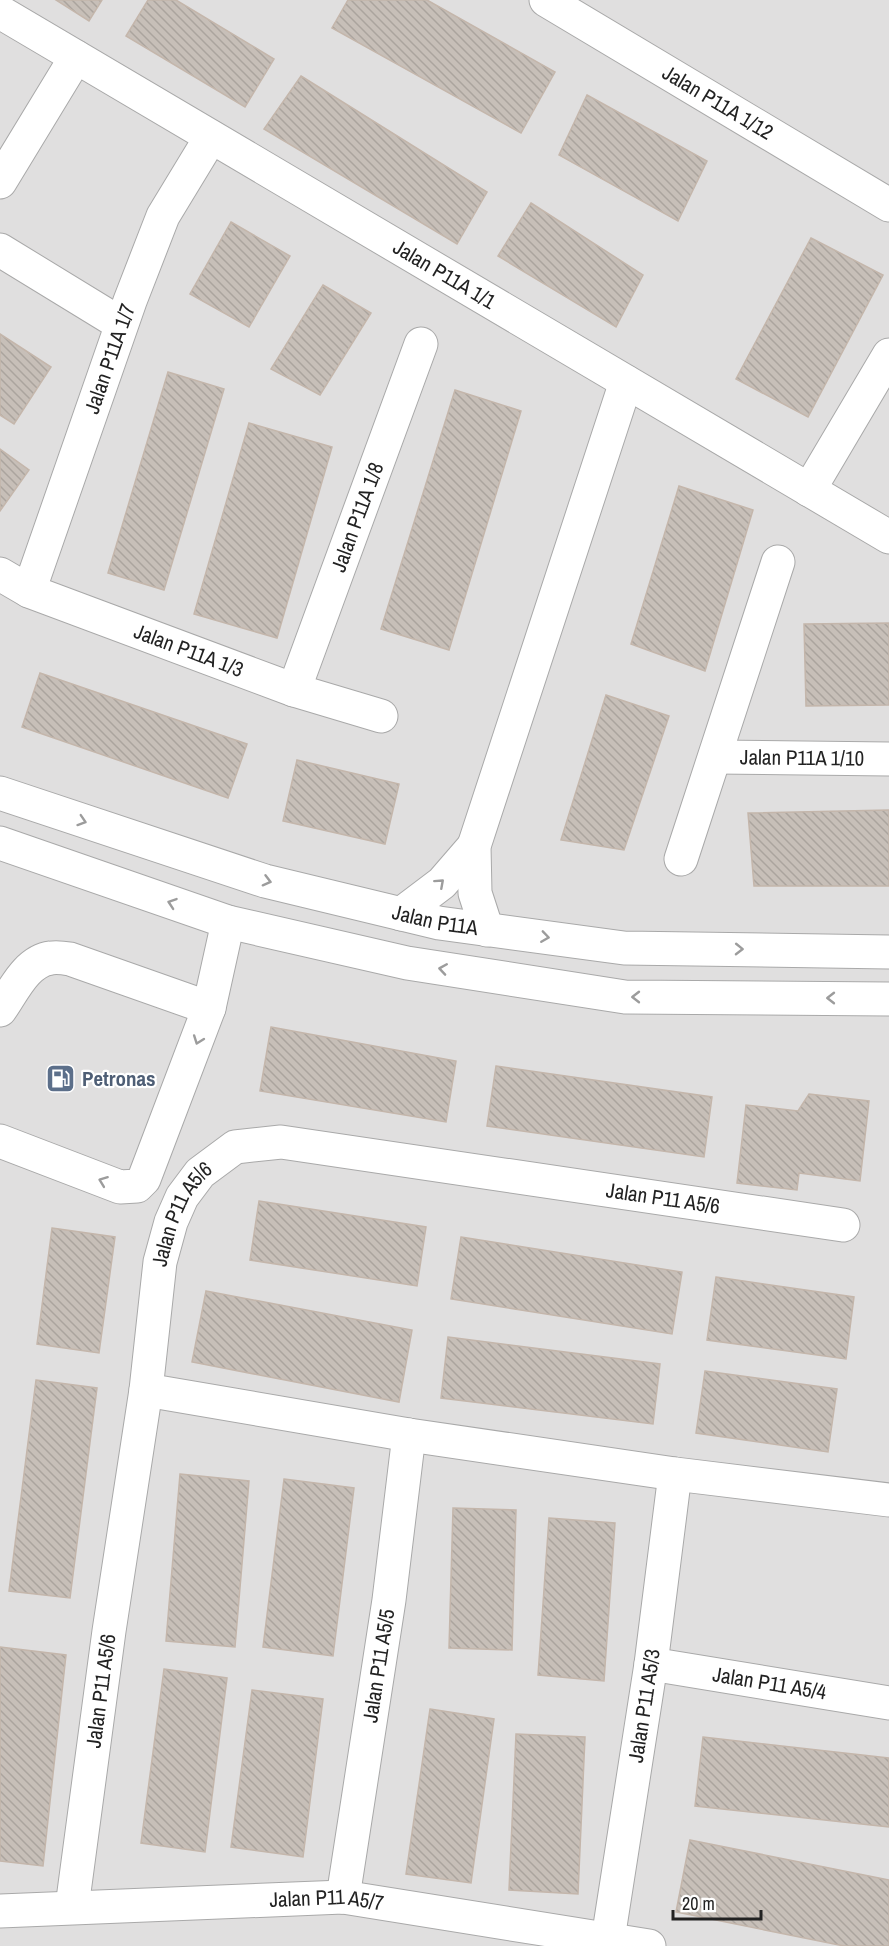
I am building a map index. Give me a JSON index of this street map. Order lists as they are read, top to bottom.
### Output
{
  "streets": {
    "street": [
      "Jalan P11A 1/12",
      "Jalan P11A 1/1",
      "Jalan P11A 1/7",
      "Jalan P11A 1/8",
      "Jalan P11A 1/3",
      "Jalan P11A 1/10",
      "Jalan P11A",
      "Jalan P11 A5/6",
      "Jalan P11 A5/5",
      "Jalan P11 A5/4",
      "Jalan P11 A5/3",
      "Jalan P11 A5/7"
    ]
  },
  "crossings": [
    ["Jalan P11A 1/1", "Jalan P11A 1/7"],
    ["Jalan P11A 1/7", "Jalan P11A 1/3"],
    ["Jalan P11A 1/8", "Jalan P11A 1/3"],
    ["Jalan P11 A5/6", "Jalan P11 A5/7"],
    ["Jalan P11 A5/5", "Jalan P11 A5/7"],
    ["Jalan P11 A5/4", "Jalan P11 A5/3"],
    ["Jalan P11 A5/3", "Jalan P11 A5/7"]
  ],
  "places": {
    "fuel station": ["Petronas"]
  },
  "scale_bar": "20 m"
}
